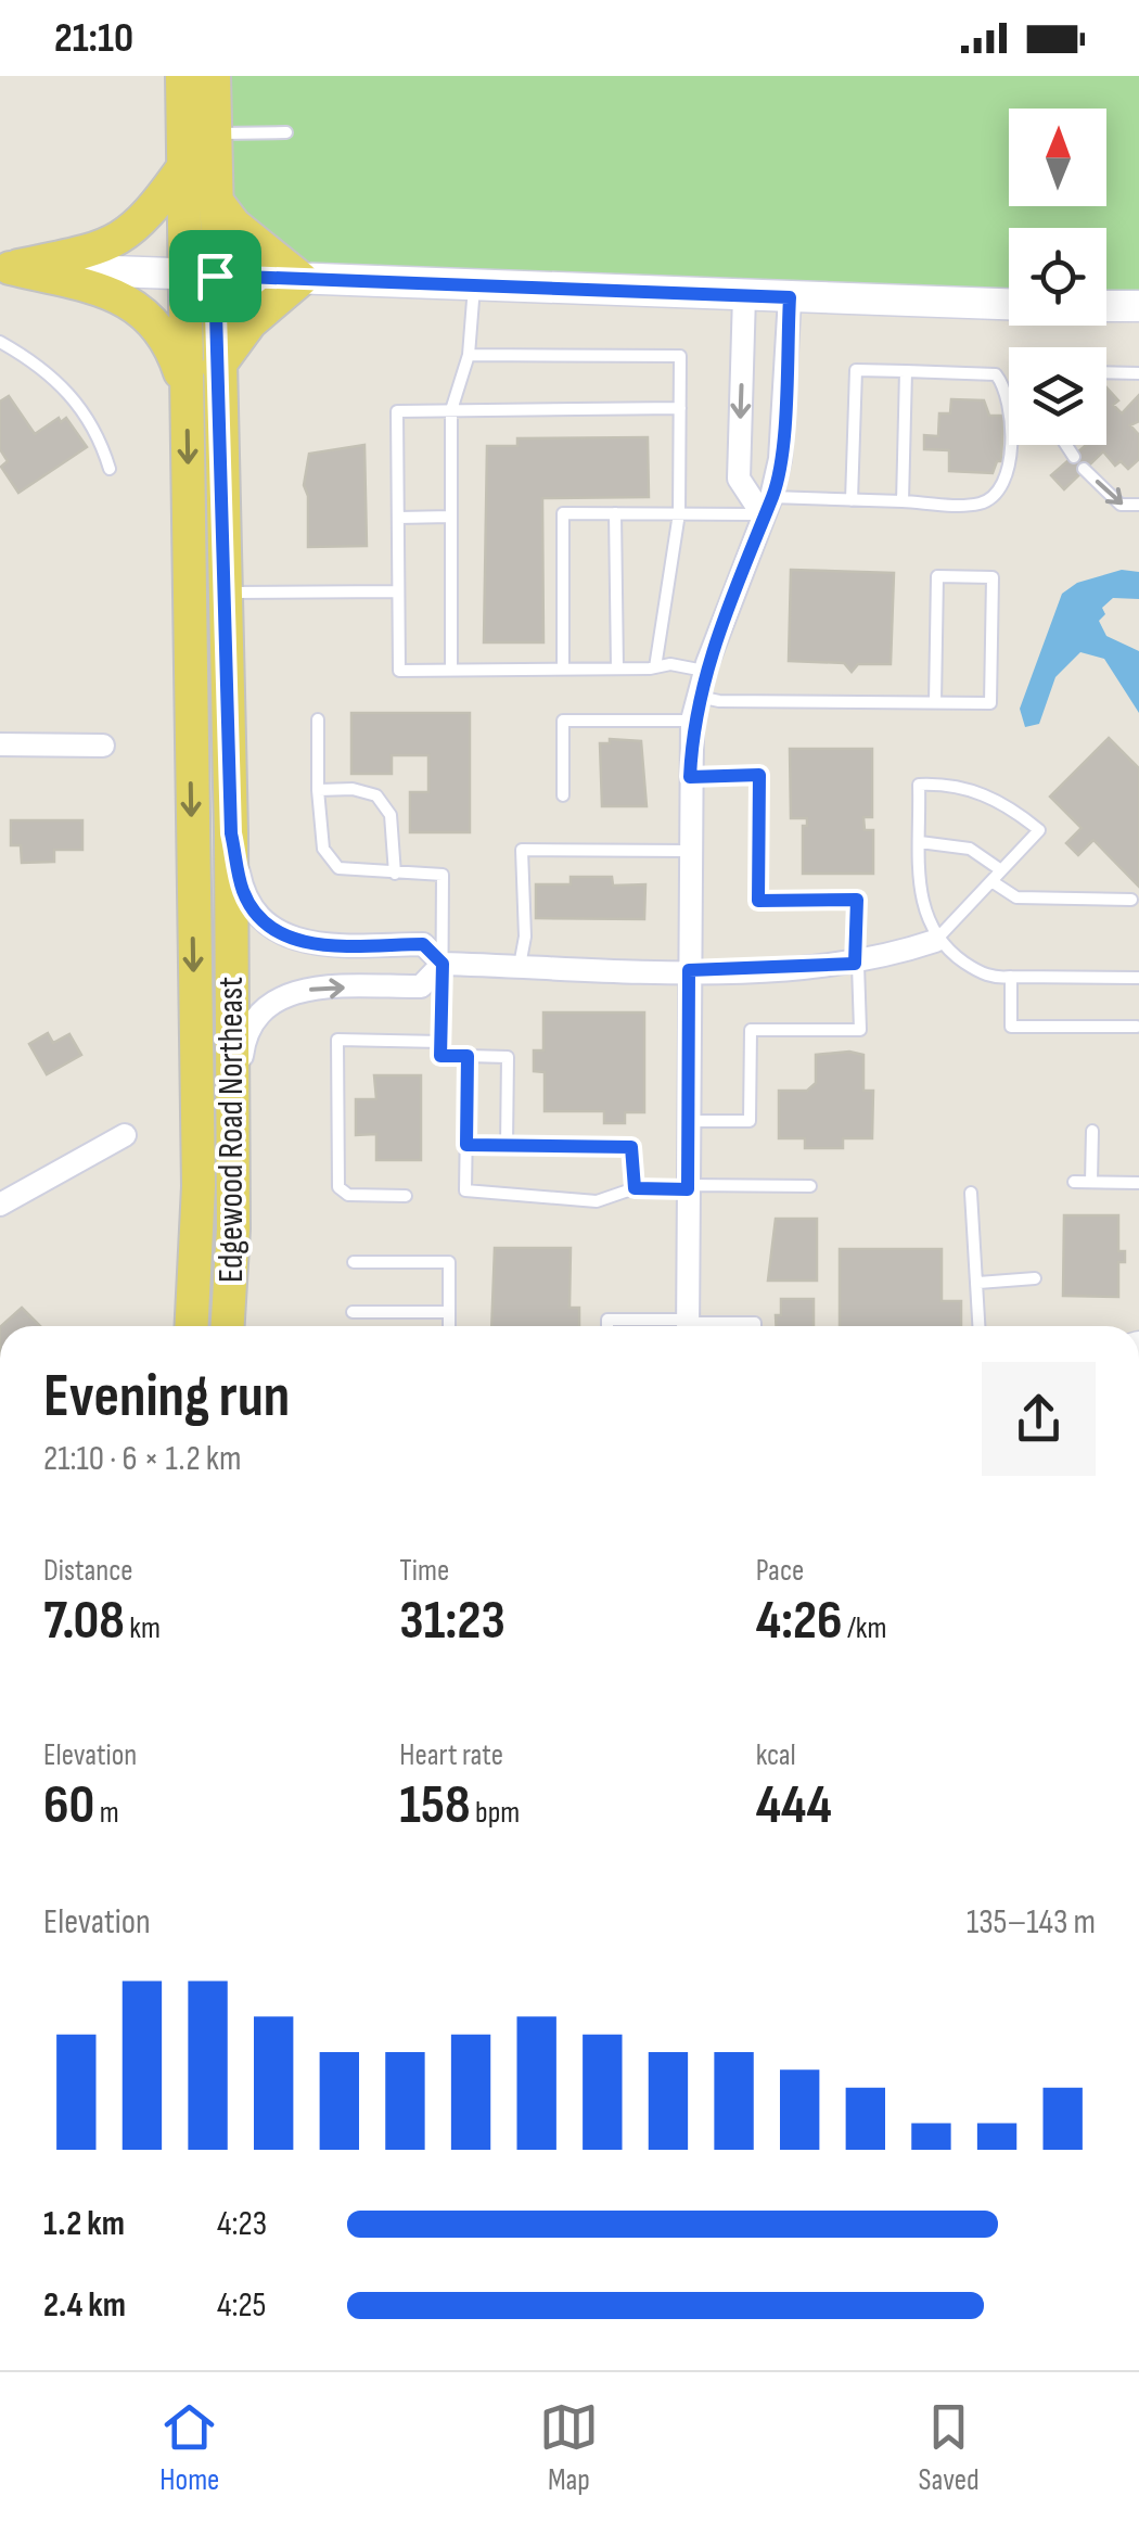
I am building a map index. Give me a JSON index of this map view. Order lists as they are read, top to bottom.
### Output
{
  "streets": {
    "main road": ["Edgewood Road Northeast"]
  },
  "north": "top",
  "page": {
    "status": "21:10",
    "heading": ["Evening run", "21:10 · 6 × 1.2 km"],
    "stats": [
      ["Distance", "7.08 km"],
      ["Time", "31:23"],
      ["Pace", "4:26 /km"],
      ["Elevation", "60 m"],
      ["Heart rate", "158 bpm"],
      ["kcal", "444"]
    ],
    "chart": ["Elevation", "135–143 m"],
    "list": [
      {
        "name": "1.2 km",
        "note": "4:23"
      },
      {
        "name": "2.4 km",
        "note": "4:25"
      }
    ],
    "tabs": ["Home", "Map", "Saved"]
  }
}
